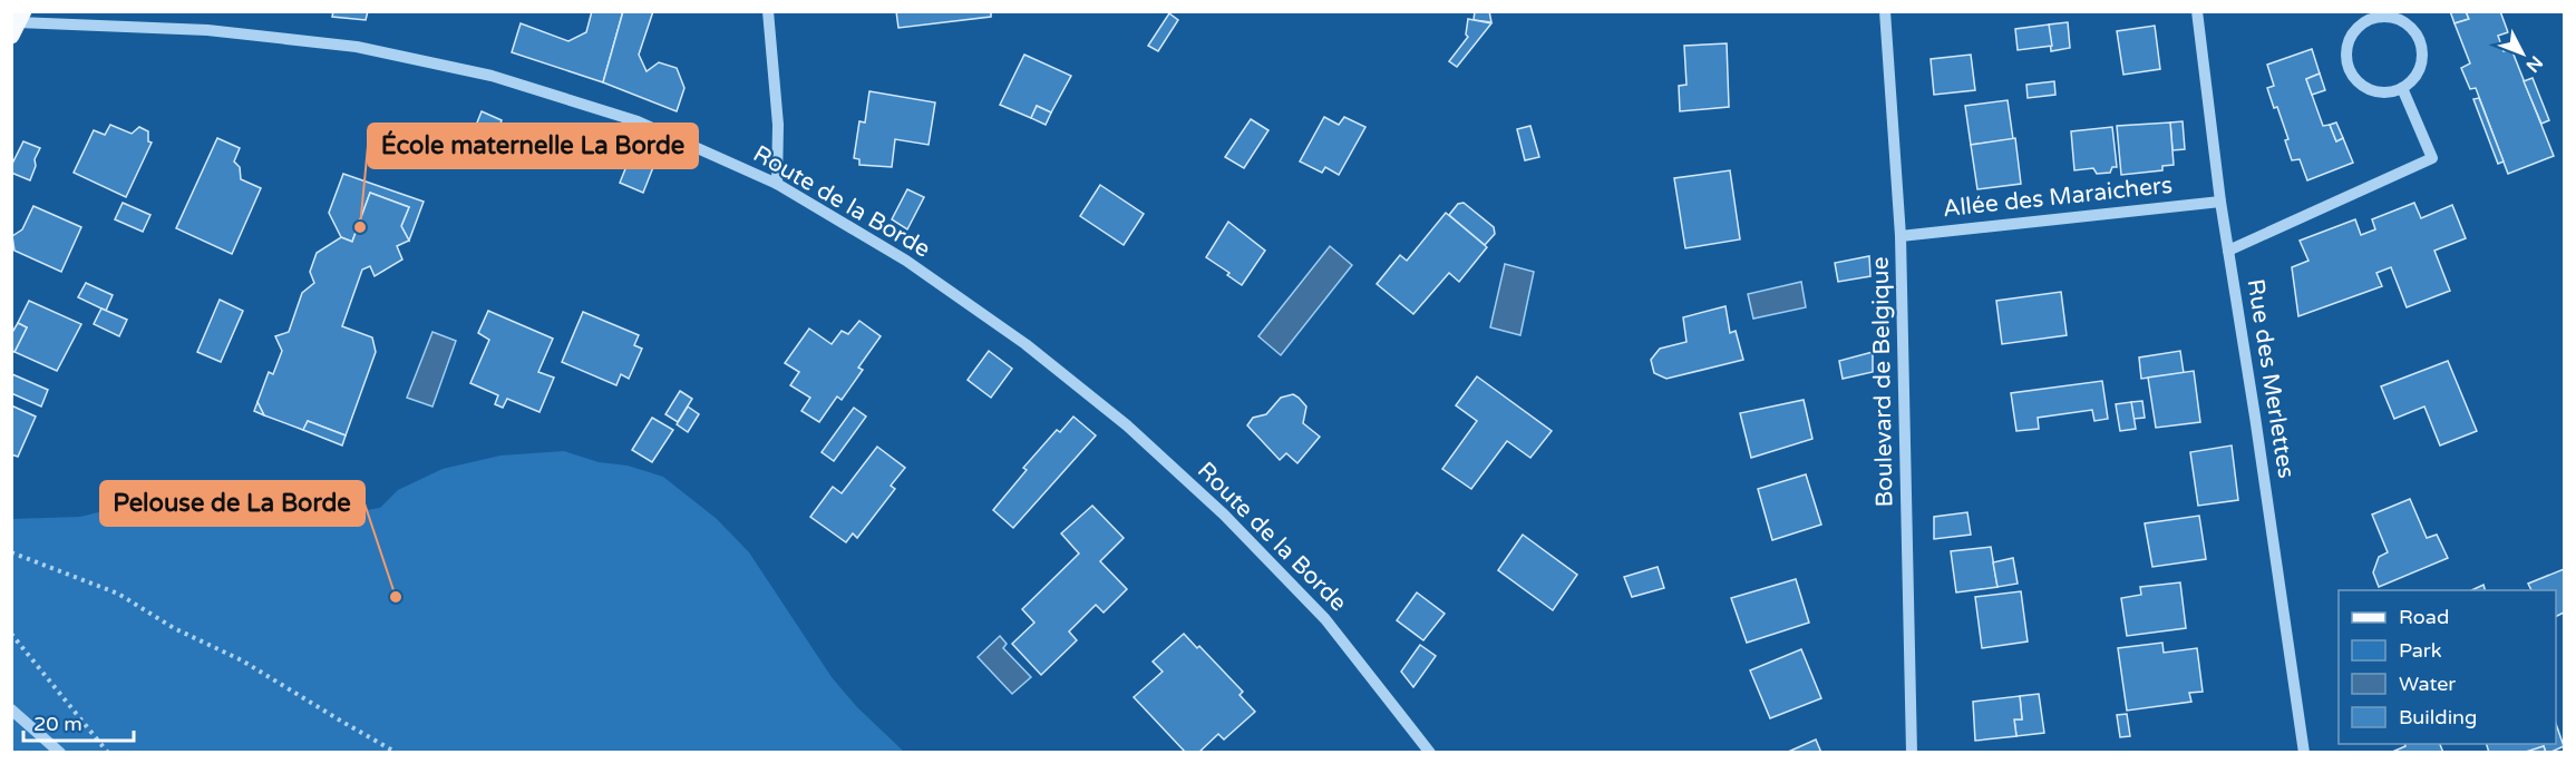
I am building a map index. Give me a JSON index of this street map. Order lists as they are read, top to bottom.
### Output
{
  "streets": {
    "street": [
      "Allée des Maraichers",
      "Route de la Borde",
      "Rue des Merlettes",
      "Boulevard de Belgique"
    ]
  },
  "crossings": [
    ["Allée des Maraichers", "Rue des Merlettes"],
    ["Allée des Maraichers", "Boulevard de Belgique"]
  ],
  "places": ["École maternelle La Borde", "Pelouse de La Borde"],
  "legend": [
    "Road",
    "Park",
    "Water",
    "Building"
  ],
  "scale_bar": "20 m",
  "north": "bottom right"
}
